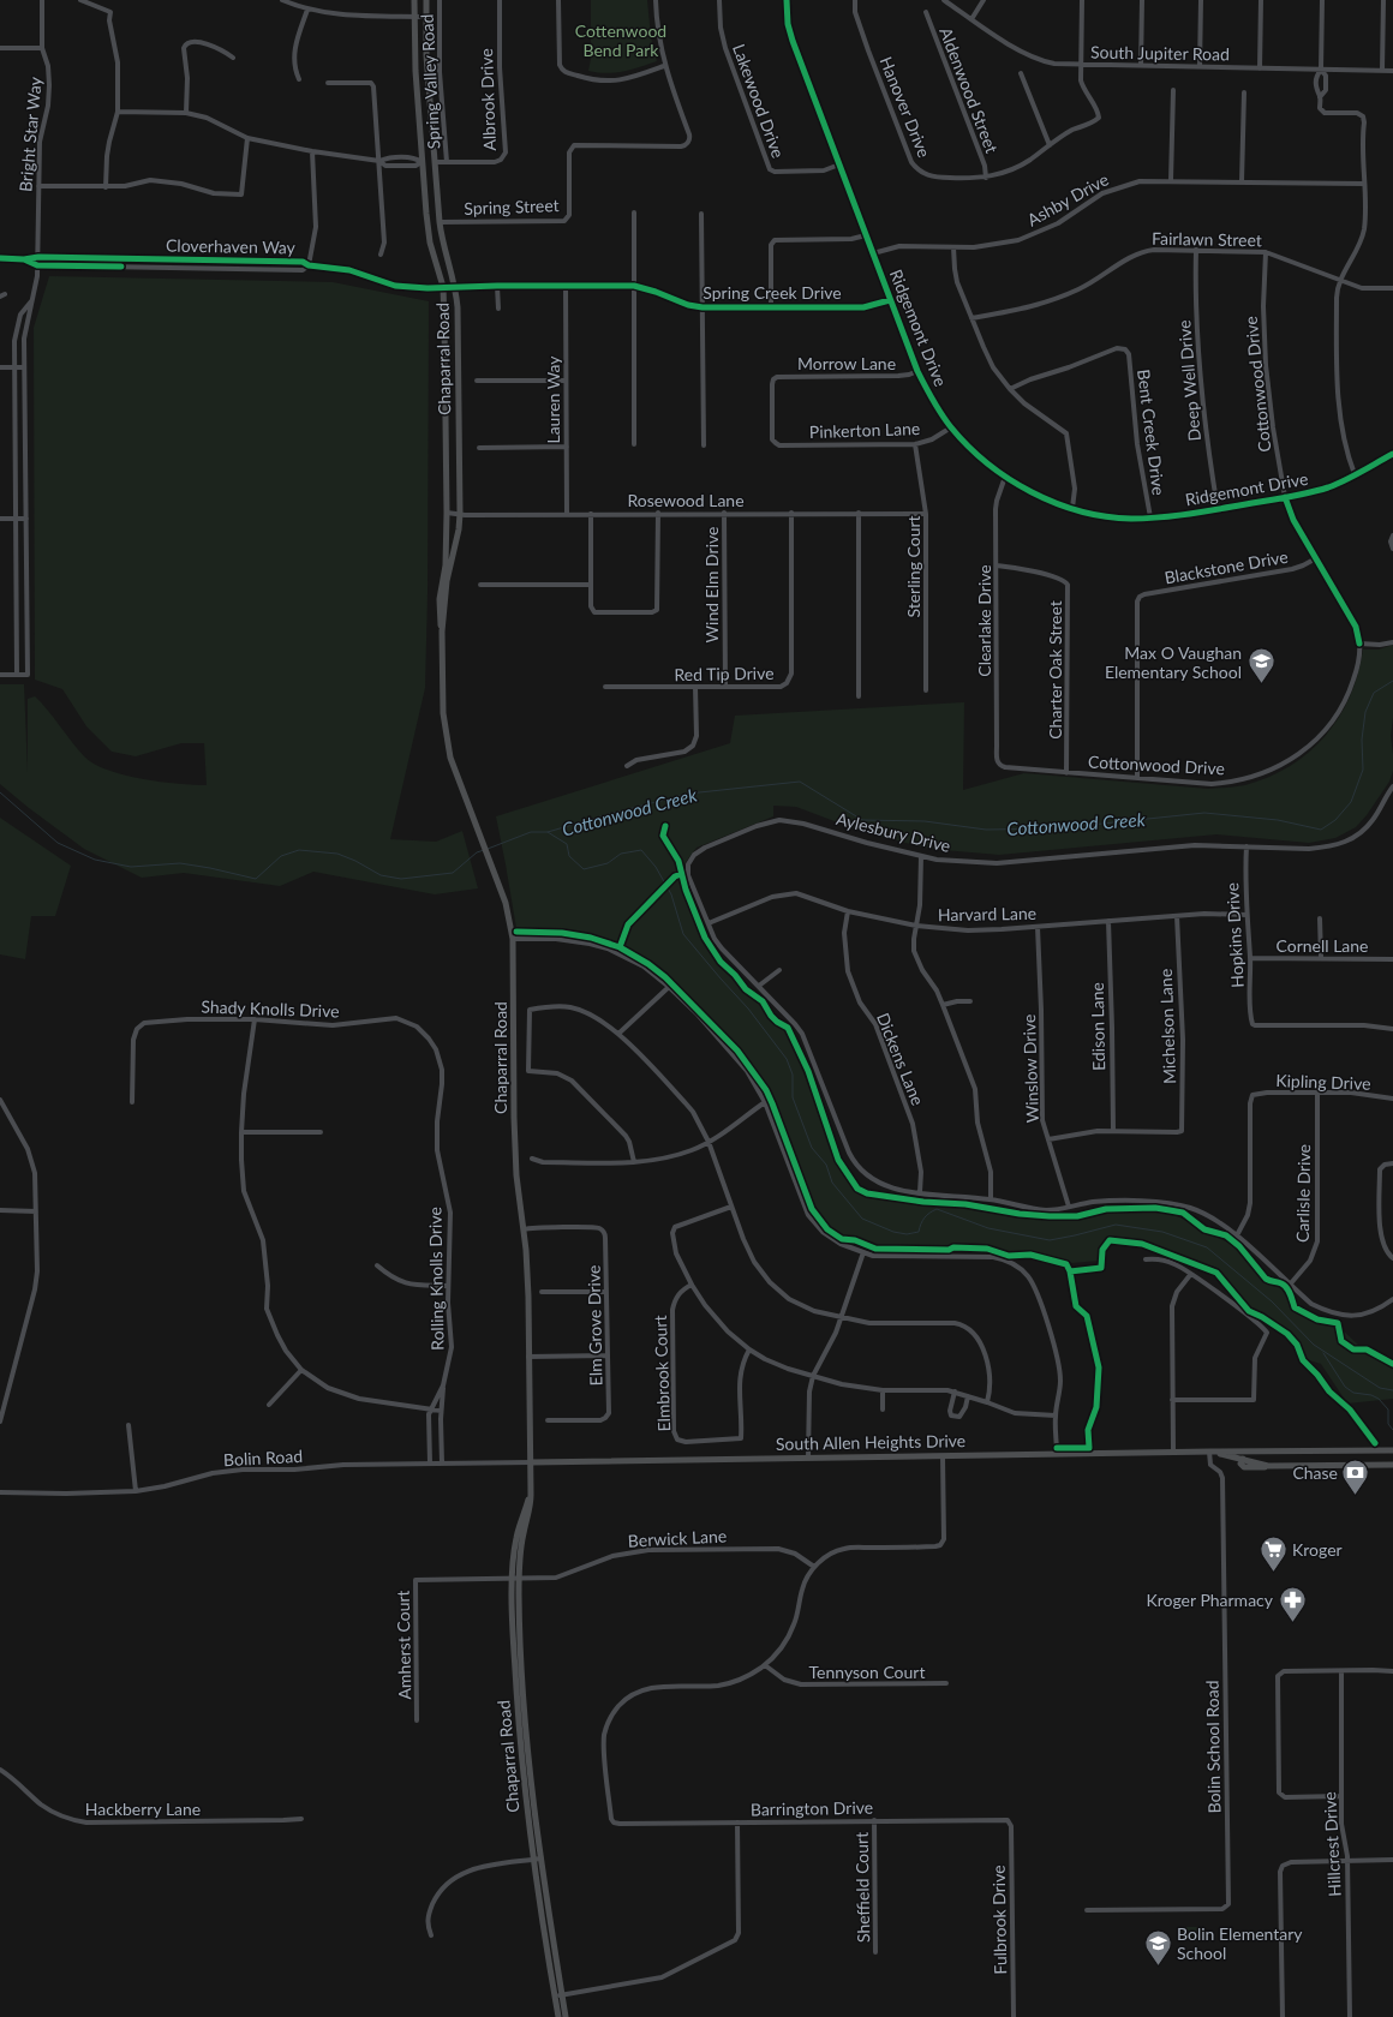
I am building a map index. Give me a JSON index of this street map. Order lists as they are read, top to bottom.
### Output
{
  "streets": {
    "main road": ["Chaparral Road", "South Allen Heights Drive"],
    "street": [
      "South Jupiter Road",
      "Spring Valley Road",
      "Aldenwood Street",
      "Albrook Drive",
      "Lakewood Drive",
      "Hanover Drive",
      "Bright Star Way",
      "Ashby Drive",
      "Spring Street",
      "Fairlawn Street",
      "Cloverhaven Way",
      "Spring Creek Drive",
      "Ridgemont Drive",
      "Morrow Lane",
      "Deep Well Drive",
      "Cottonwood Drive",
      "Lauren Way",
      "Pinkerton Lane",
      "Bent Creek Drive",
      "Rosewood Lane",
      "Sterling Court",
      "Blackstone Drive",
      "Wind Elm Drive",
      "Clearlake Drive",
      "Charter Oak Street",
      "Red Tip Drive",
      "Aylesbury Drive",
      "Harvard Lane",
      "Hopkins Drive",
      "Cornell Lane",
      "Shady Knolls Drive",
      "Edison Lane",
      "Michelson Lane",
      "Dickens Lane",
      "Winslow Drive",
      "Kipling Drive",
      "Carlisle Drive",
      "Rolling Knolls Drive",
      "Elm Grove Drive",
      "Elmbrook Court",
      "Bolin Road",
      "Berwick Lane",
      "Amherst Court",
      "Tennyson Court",
      "Bolin School Road",
      "Hackberry Lane",
      "Barrington Drive",
      "Hillcrest Drive",
      "Sheffield Court",
      "Fulbrook Drive"
    ]
  },
  "crossings": [
    ["South Jupiter Road", "Hanover Drive"],
    ["Spring Valley Road", "Albrook Drive"],
    ["Aldenwood Street", "Hanover Drive"],
    ["Albrook Drive", "Chaparral Road"],
    ["Lakewood Drive", "Ridgemont Drive"],
    ["Bright Star Way", "Cloverhaven Way"],
    ["Ashby Drive", "Ridgemont Drive"],
    ["Spring Street", "Chaparral Road"],
    ["Fairlawn Street", "Deep Well Drive"],
    ["Fairlawn Street", "Cottonwood Drive"],
    ["Cloverhaven Way", "Spring Creek Drive"],
    ["Cloverhaven Way", "Chaparral Road"],
    ["Spring Creek Drive", "Ridgemont Drive"],
    ["Spring Creek Drive", "Chaparral Road"],
    ["Spring Creek Drive", "Lauren Way"],
    ["Ridgemont Drive", "Morrow Lane"],
    ["Ridgemont Drive", "Deep Well Drive"],
    ["Ridgemont Drive", "Cottonwood Drive"],
    ["Ridgemont Drive", "Pinkerton Lane"],
    ["Ridgemont Drive", "Bent Creek Drive"],
    ["Ridgemont Drive", "Clearlake Drive"],
    ["Chaparral Road", "Rosewood Lane"],
    ["Chaparral Road", "Elm Grove Drive"],
    ["Chaparral Road", "South Allen Heights Drive"],
    ["Chaparral Road", "Bolin Road"],
    ["Chaparral Road", "Berwick Lane"],
    ["Chaparral Road", "Amherst Court"],
    ["Morrow Lane", "Pinkerton Lane"],
    ["Cottonwood Drive", "Blackstone Drive"],
    ["Cottonwood Drive", "Clearlake Drive"],
    ["Cottonwood Drive", "Charter Oak Street"],
    ["Lauren Way", "Rosewood Lane"],
    ["Pinkerton Lane", "Sterling Court"],
    ["Rosewood Lane", "Sterling Court"],
    ["Rosewood Lane", "Wind Elm Drive"],
    ["Rosewood Lane", "Red Tip Drive"],
    ["Wind Elm Drive", "Red Tip Drive"],
    ["Clearlake Drive", "Charter Oak Street"],
    ["Aylesbury Drive", "Harvard Lane"],
    ["Aylesbury Drive", "Hopkins Drive"],
    ["Harvard Lane", "Hopkins Drive"],
    ["Harvard Lane", "Edison Lane"],
    ["Harvard Lane", "Michelson Lane"],
    ["Harvard Lane", "Dickens Lane"],
    ["Harvard Lane", "Winslow Drive"],
    ["Hopkins Drive", "Cornell Lane"],
    ["Shady Knolls Drive", "Rolling Knolls Drive"],
    ["Edison Lane", "Michelson Lane"],
    ["Kipling Drive", "Carlisle Drive"],
    ["Rolling Knolls Drive", "Bolin Road"],
    ["South Allen Heights Drive", "Bolin Road"],
    ["South Allen Heights Drive", "Bolin School Road"],
    ["Berwick Lane", "Amherst Court"],
    ["Tennyson Court", "Barrington Drive"],
    ["Barrington Drive", "Sheffield Court"],
    ["Barrington Drive", "Fulbrook Drive"]
  ],
  "water": ["Cottonwood Creek"],
  "parks": ["Cottenwood Bend Park"],
  "places": {
    "school or university": ["Max O Vaughan Elementary School", "Bolin Elementary School"],
    "bank": ["Chase"],
    "supermarket": ["Kroger"],
    "pharmacy": ["Kroger Pharmacy"]
  }
}
